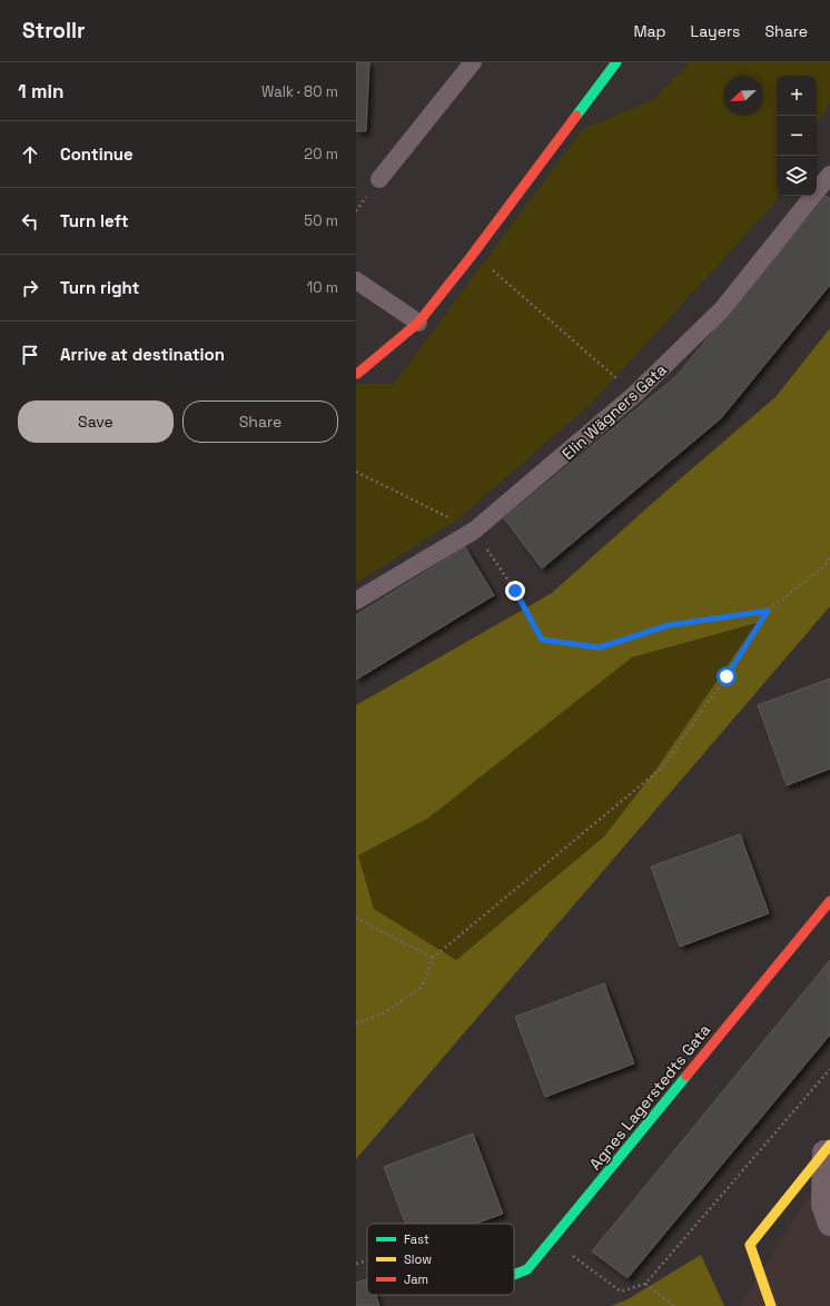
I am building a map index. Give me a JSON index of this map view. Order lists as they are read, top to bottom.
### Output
{
  "streets": {
    "street": ["Agnes Lagerstedts Gata"],
    "lane": ["Elin Wägners Gata"]
  },
  "legend": ["Fast", "Slow", "Jam"],
  "north": "bottom left",
  "page": {
    "header": "Strollr",
    "nav": ["Map", "Layers", "Share"],
    "heading": ["1 min", "Walk · 80 m"],
    "map_buttons": ["+", "−"],
    "list": [
      ["Continue", "20 m"],
      ["Turn left", "50 m"],
      ["Turn right", "10 m"],
      "Arrive at destination"
    ],
    "buttons": ["Save", "Share"]
  }
}
